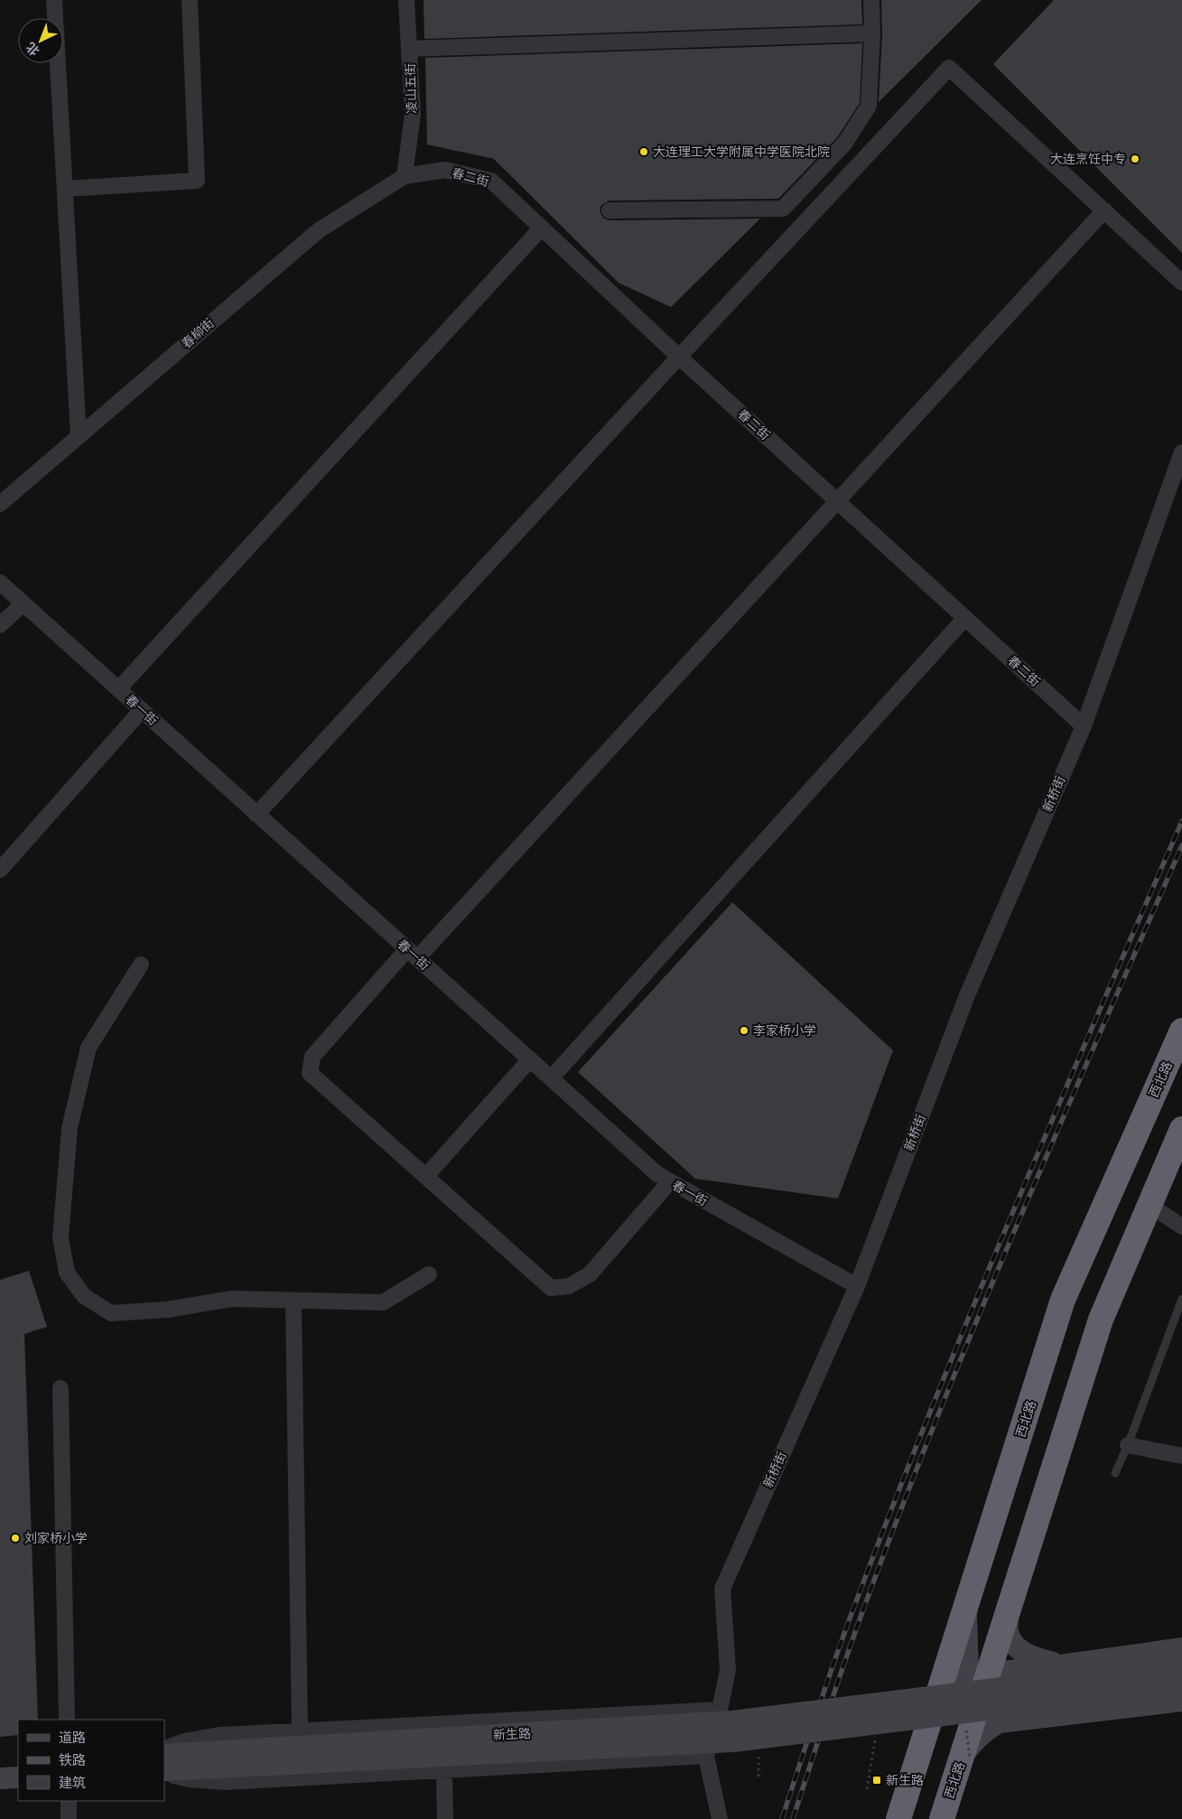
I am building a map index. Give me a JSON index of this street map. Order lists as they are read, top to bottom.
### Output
{
  "streets": {
    "highway": ["西北路"],
    "main road": ["新生路"],
    "street": [
      "凌山五街",
      "春二街",
      "春柳街",
      "春一街",
      "新桥街"
    ]
  },
  "crossings": [
    ["凌山五街", "春二街"],
    ["凌山五街", "春柳街"],
    ["春二街", "春柳街"],
    ["春二街", "新桥街"],
    ["春一街", "新桥街"]
  ],
  "places": {
    "other": [
      "大连理工大学附属中学医院北院",
      "大连烹饪中专",
      "李家桥小学",
      "刘家桥小学"
    ],
    "transit": ["新生路"]
  },
  "legend": ["道路", "铁路", "建筑"],
  "north": "bottom left"
}
